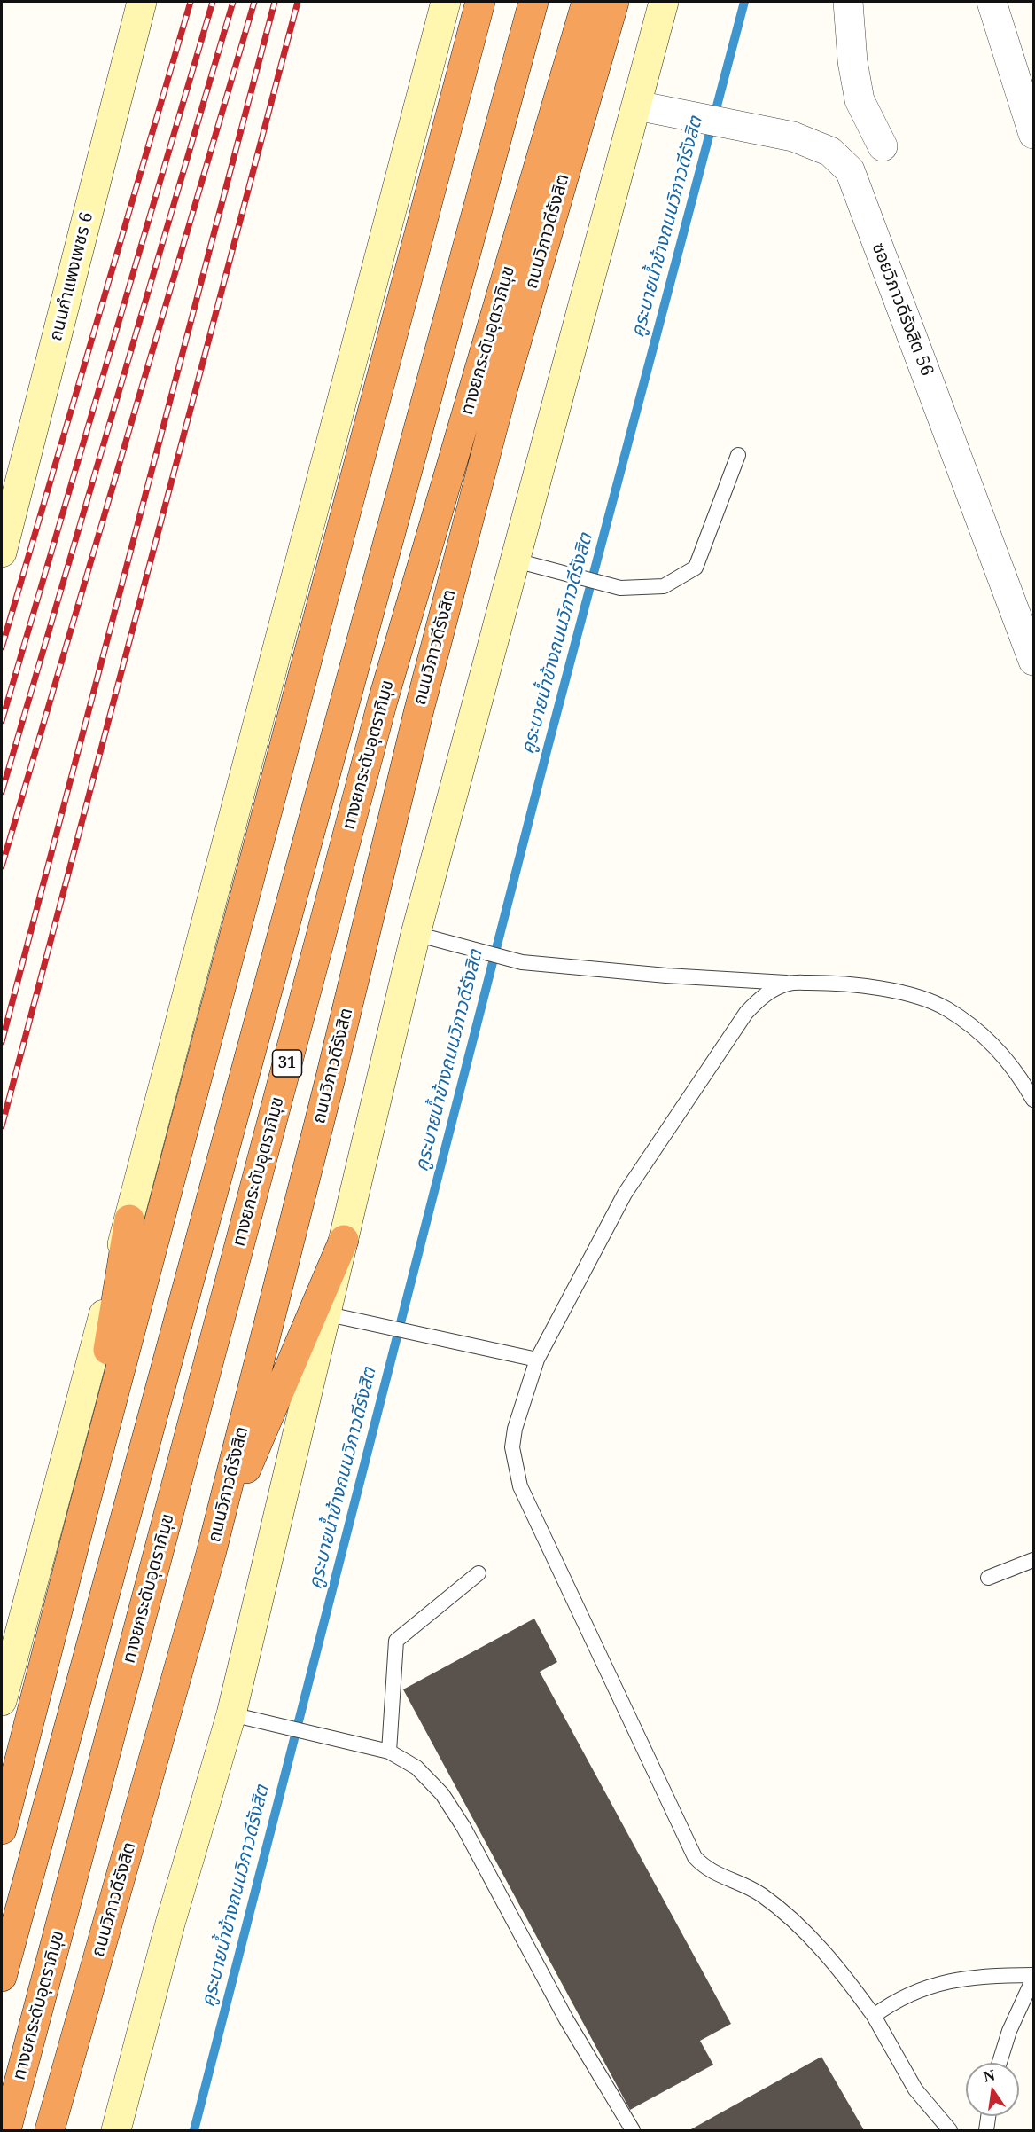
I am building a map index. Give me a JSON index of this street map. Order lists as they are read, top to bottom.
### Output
{
  "streets": {
    "highway": ["ถนนวิภาวดีรังสิต", "ทางยกระดับอุตราภิมุข", "31"],
    "main road": ["ถนนกำแพงเพชร 6"],
    "street": ["ซอยวิภาวดีรังสิต 56"]
  },
  "water": ["คูระบายน้ำข้างถนนวิภาวดีรังสิต"],
  "north": "top"
}
